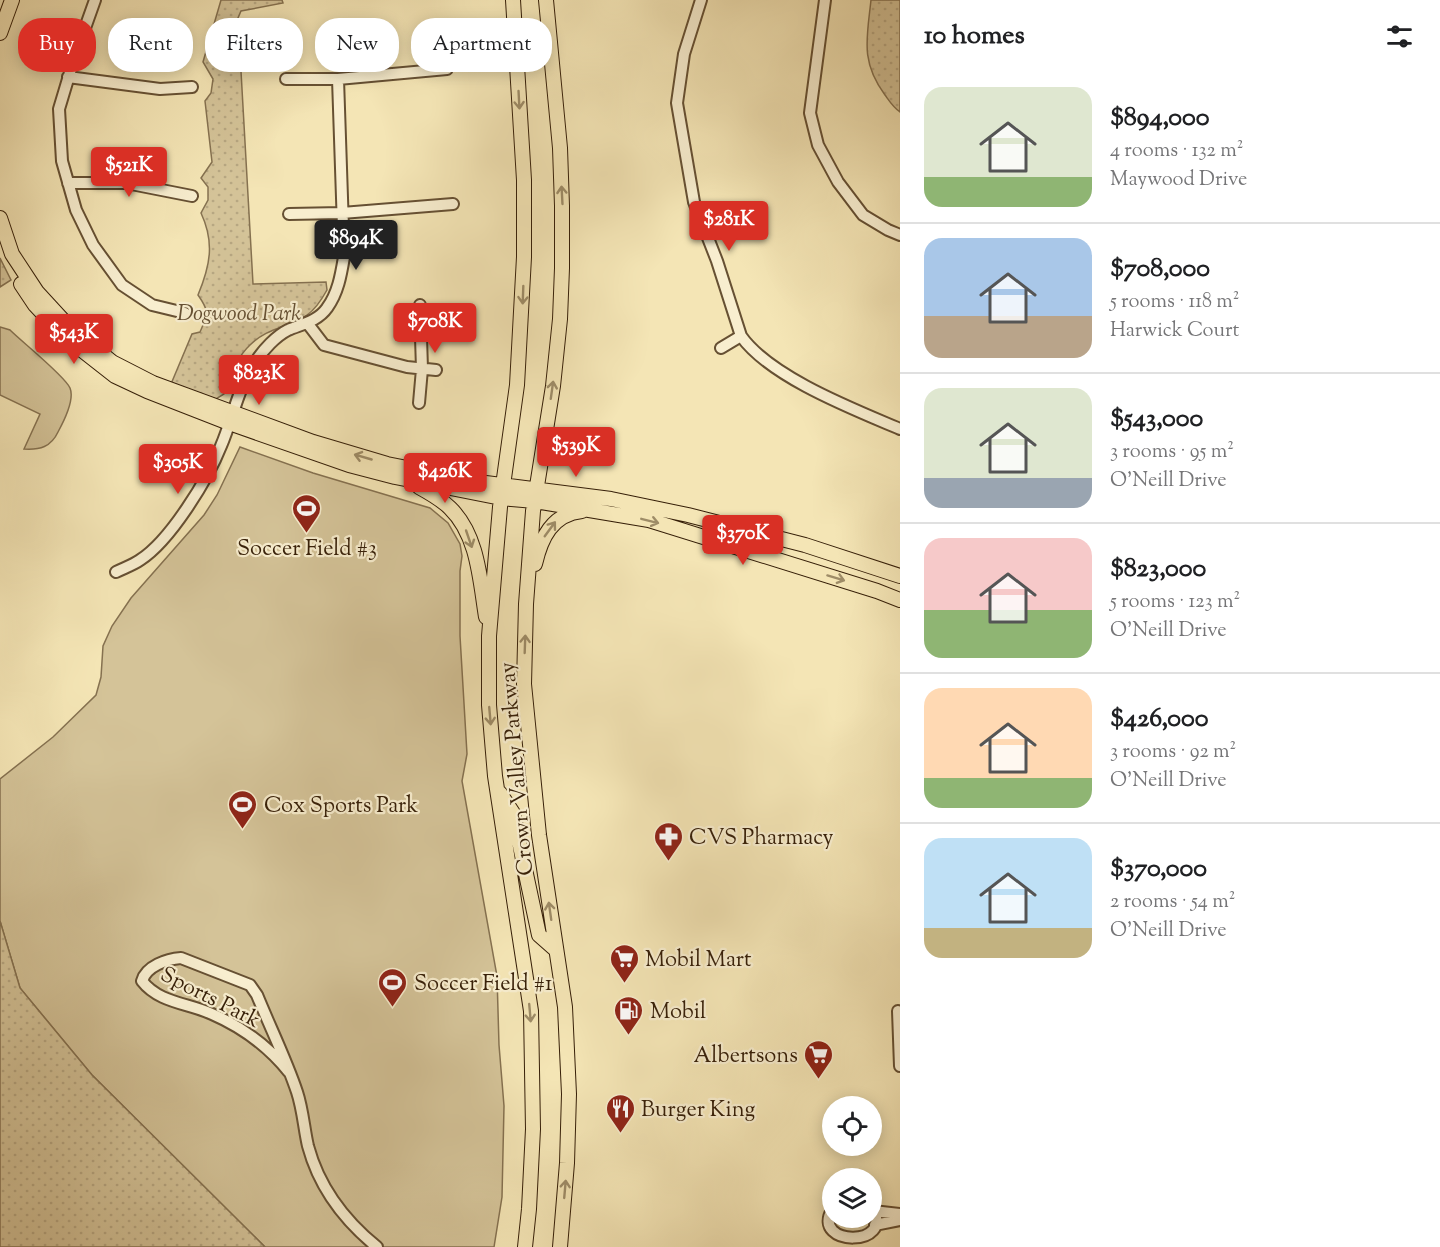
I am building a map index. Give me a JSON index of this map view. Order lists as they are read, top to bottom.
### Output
{
  "streets": {
    "main road": ["Crown Valley Parkway"],
    "street": ["Sports Park"]
  },
  "parks": ["Dogwood Park"],
  "places": {
    "sports": ["Soccer Field #3", "Cox Sports Park", "Soccer Field #1"],
    "pharmacy": ["CVS Pharmacy"],
    "supermarket": ["Mobil Mart", "Albertsons"],
    "fuel station": ["Mobil"],
    "restaurant": ["Burger King"]
  },
  "page": {
    "heading": "10 homes",
    "chip": [
      "Buy",
      "Rent",
      "Filters",
      "New",
      "Apartment"
    ],
    "list": [
      {
        "name": "$894,000",
        "note": "4 rooms · 132 m² · Maywood Drive"
      },
      {
        "name": "$708,000",
        "note": "5 rooms · 118 m² · Harwick Court"
      },
      {
        "name": "$543,000",
        "note": "3 rooms · 95 m² · O'Neill Drive"
      },
      {
        "name": "$823,000",
        "note": "5 rooms · 123 m² · O'Neill Drive"
      },
      {
        "name": "$426,000",
        "note": "3 rooms · 92 m² · O'Neill Drive"
      },
      {
        "name": "$370,000",
        "note": "2 rooms · 54 m² · O'Neill Drive"
      }
    ],
    "price": [
      "$521K",
      "$281K",
      "$894K",
      "$708K",
      "$543K",
      "$823K",
      "$539K",
      "$305K",
      "$426K",
      "$370K"
    ]
  }
}
